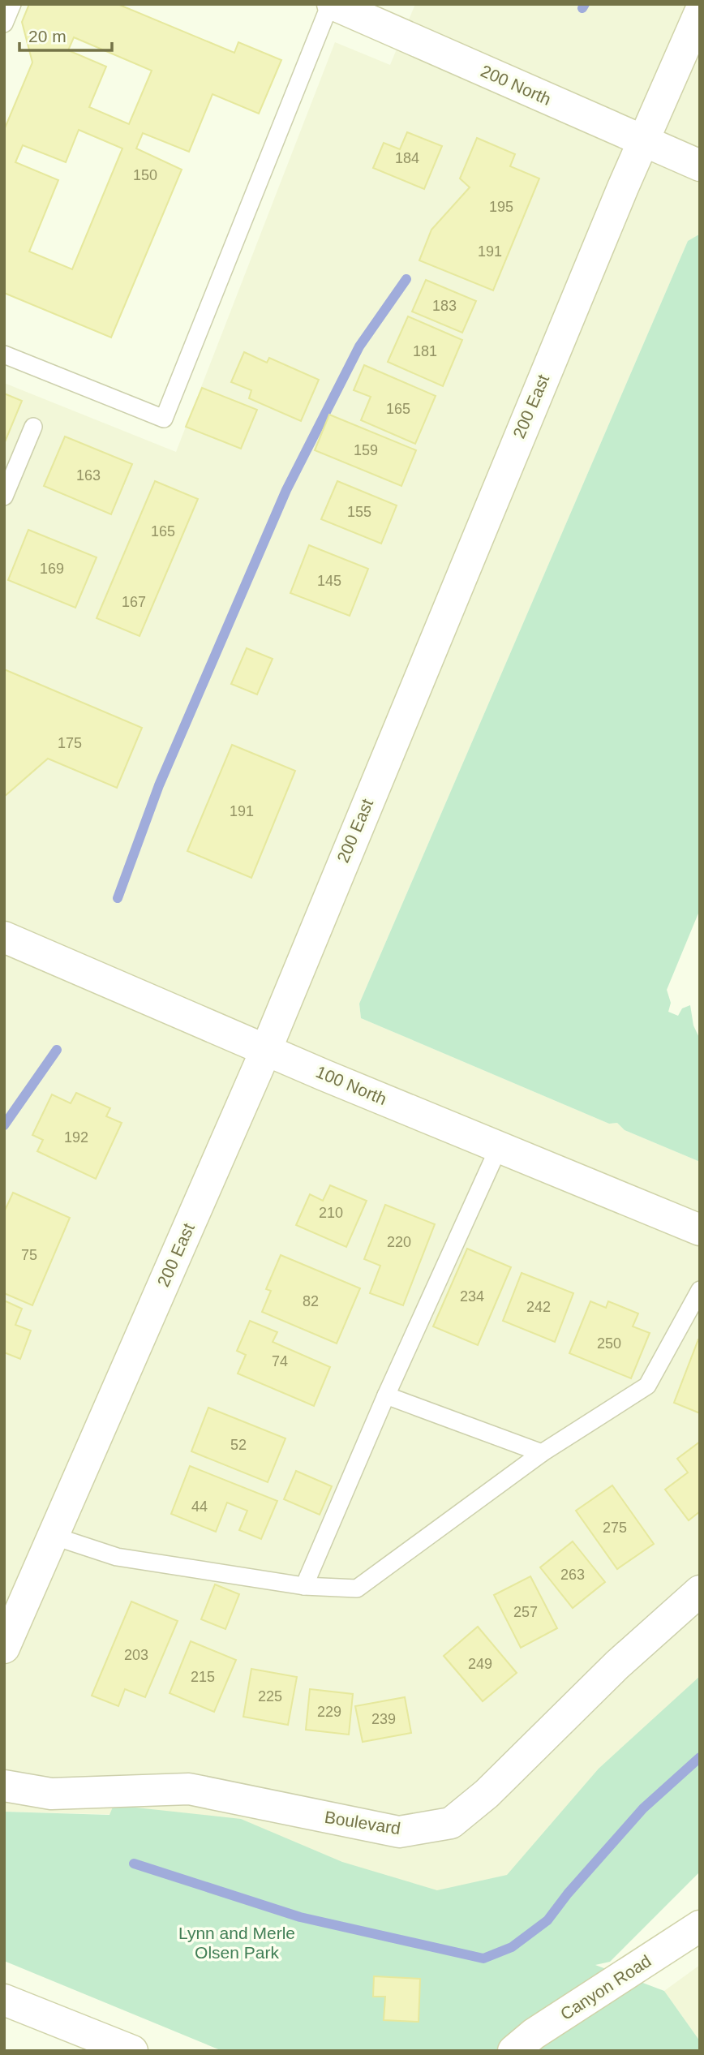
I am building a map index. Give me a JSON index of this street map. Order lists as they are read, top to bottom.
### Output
{
  "streets": {
    "street": [
      "200 North",
      "200 East",
      "100 North",
      "Boulevard",
      "Canyon Road"
    ]
  },
  "crossings": [
    ["200 North", "200 East"],
    ["200 East", "100 North"]
  ],
  "parks": ["Lynn and Merle Olsen Park"],
  "house_numbers": [
    "184",
    "150",
    "195",
    "191",
    "183",
    "181",
    "165",
    "159",
    "163",
    "155",
    "165",
    "169",
    "145",
    "167",
    "175",
    "191",
    "192",
    "210",
    "220",
    "75",
    "234",
    "82",
    "242",
    "250",
    "74",
    "52",
    "44",
    "275",
    "263",
    "257",
    "203",
    "249",
    "215",
    "225",
    "229",
    "239"
  ],
  "scale_bar": "20 m"
}
